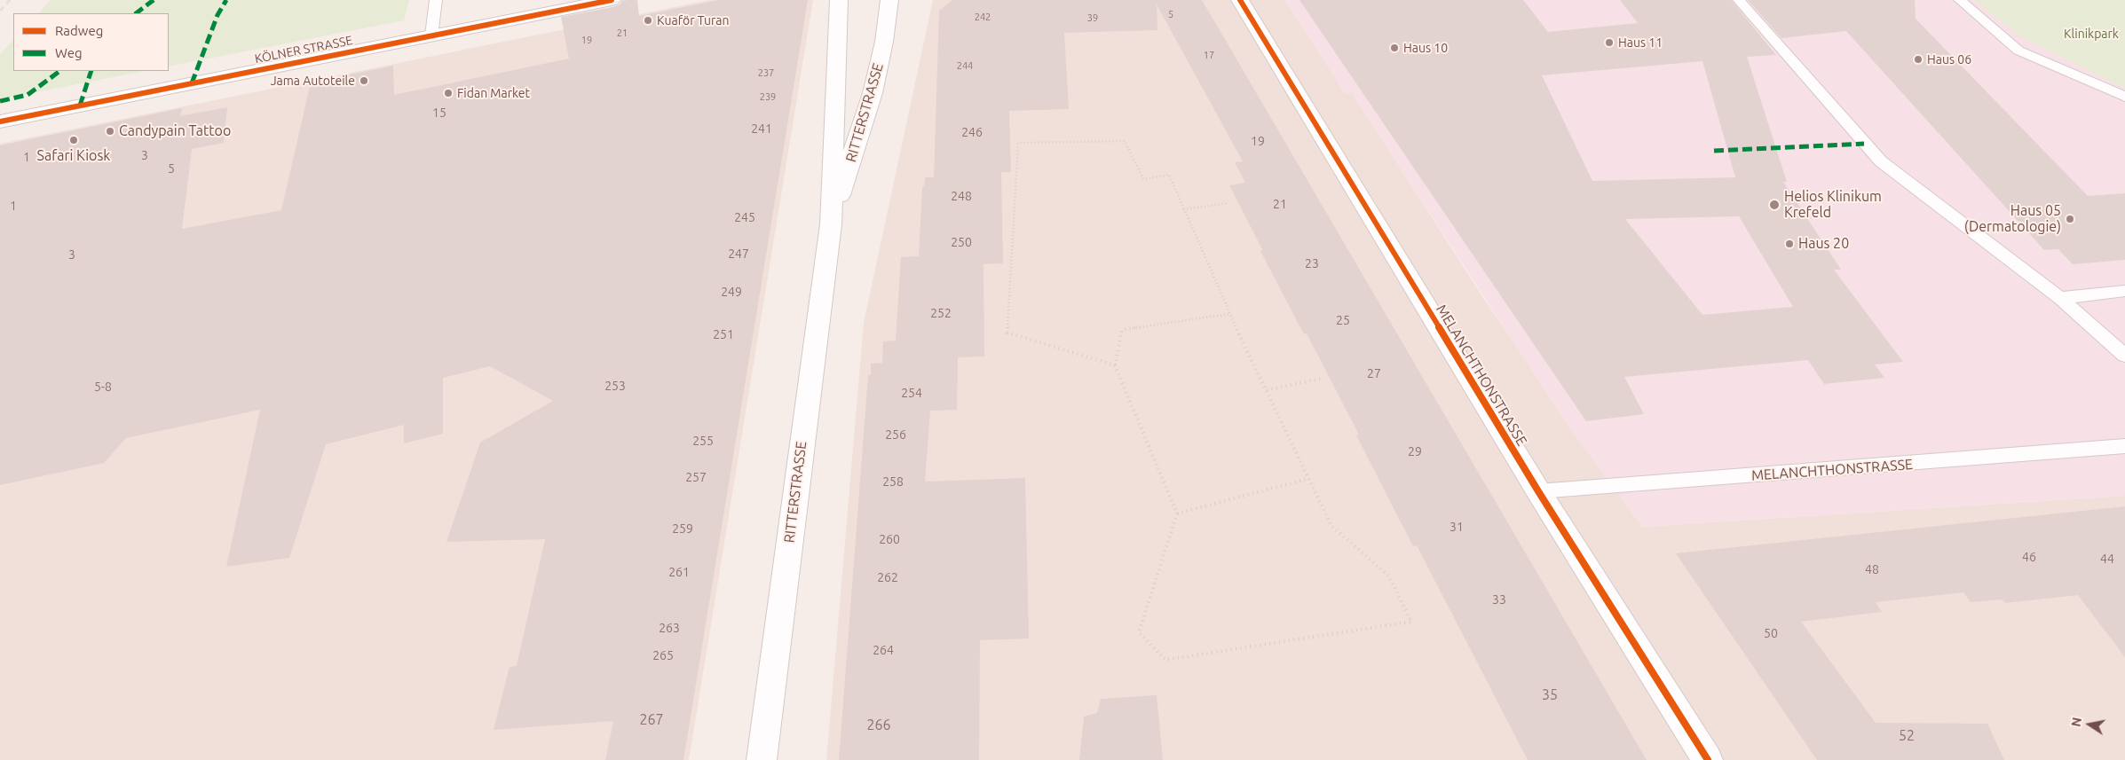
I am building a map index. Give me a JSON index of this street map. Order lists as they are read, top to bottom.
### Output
{
  "streets": {
    "street": ["KÖLNER STRASSE", "RITTERSTRASSE", "MELANCHTHONSTRASSE"]
  },
  "parks": ["Klinikpark"],
  "places": [
    "Kuaför Turan",
    "Haus 11",
    "Haus 10",
    "Haus 06",
    "Jama Autoteile",
    "Fidan Market",
    "Candypain Tattoo",
    "Safari Kiosk",
    "Helios Klinikum Krefeld",
    "Haus 05 (Dermatologie)",
    "Haus 20"
  ],
  "house_numbers": [
    "5",
    "242",
    "39",
    "21",
    "19",
    "17",
    "244",
    "237",
    "239",
    "15",
    "241",
    "246",
    "19",
    "3",
    "1",
    "5",
    "248",
    "21",
    "1",
    "245",
    "250",
    "247",
    "3",
    "23",
    "249",
    "252",
    "25",
    "251",
    "27",
    "253",
    "5-8",
    "254",
    "256",
    "255",
    "29",
    "257",
    "258",
    "31",
    "259",
    "260",
    "46",
    "44",
    "48",
    "261",
    "262",
    "33",
    "263",
    "50",
    "264",
    "265",
    "35",
    "267",
    "266",
    "52"
  ],
  "legend": ["Radweg", "Weg"],
  "north": "left"
}
